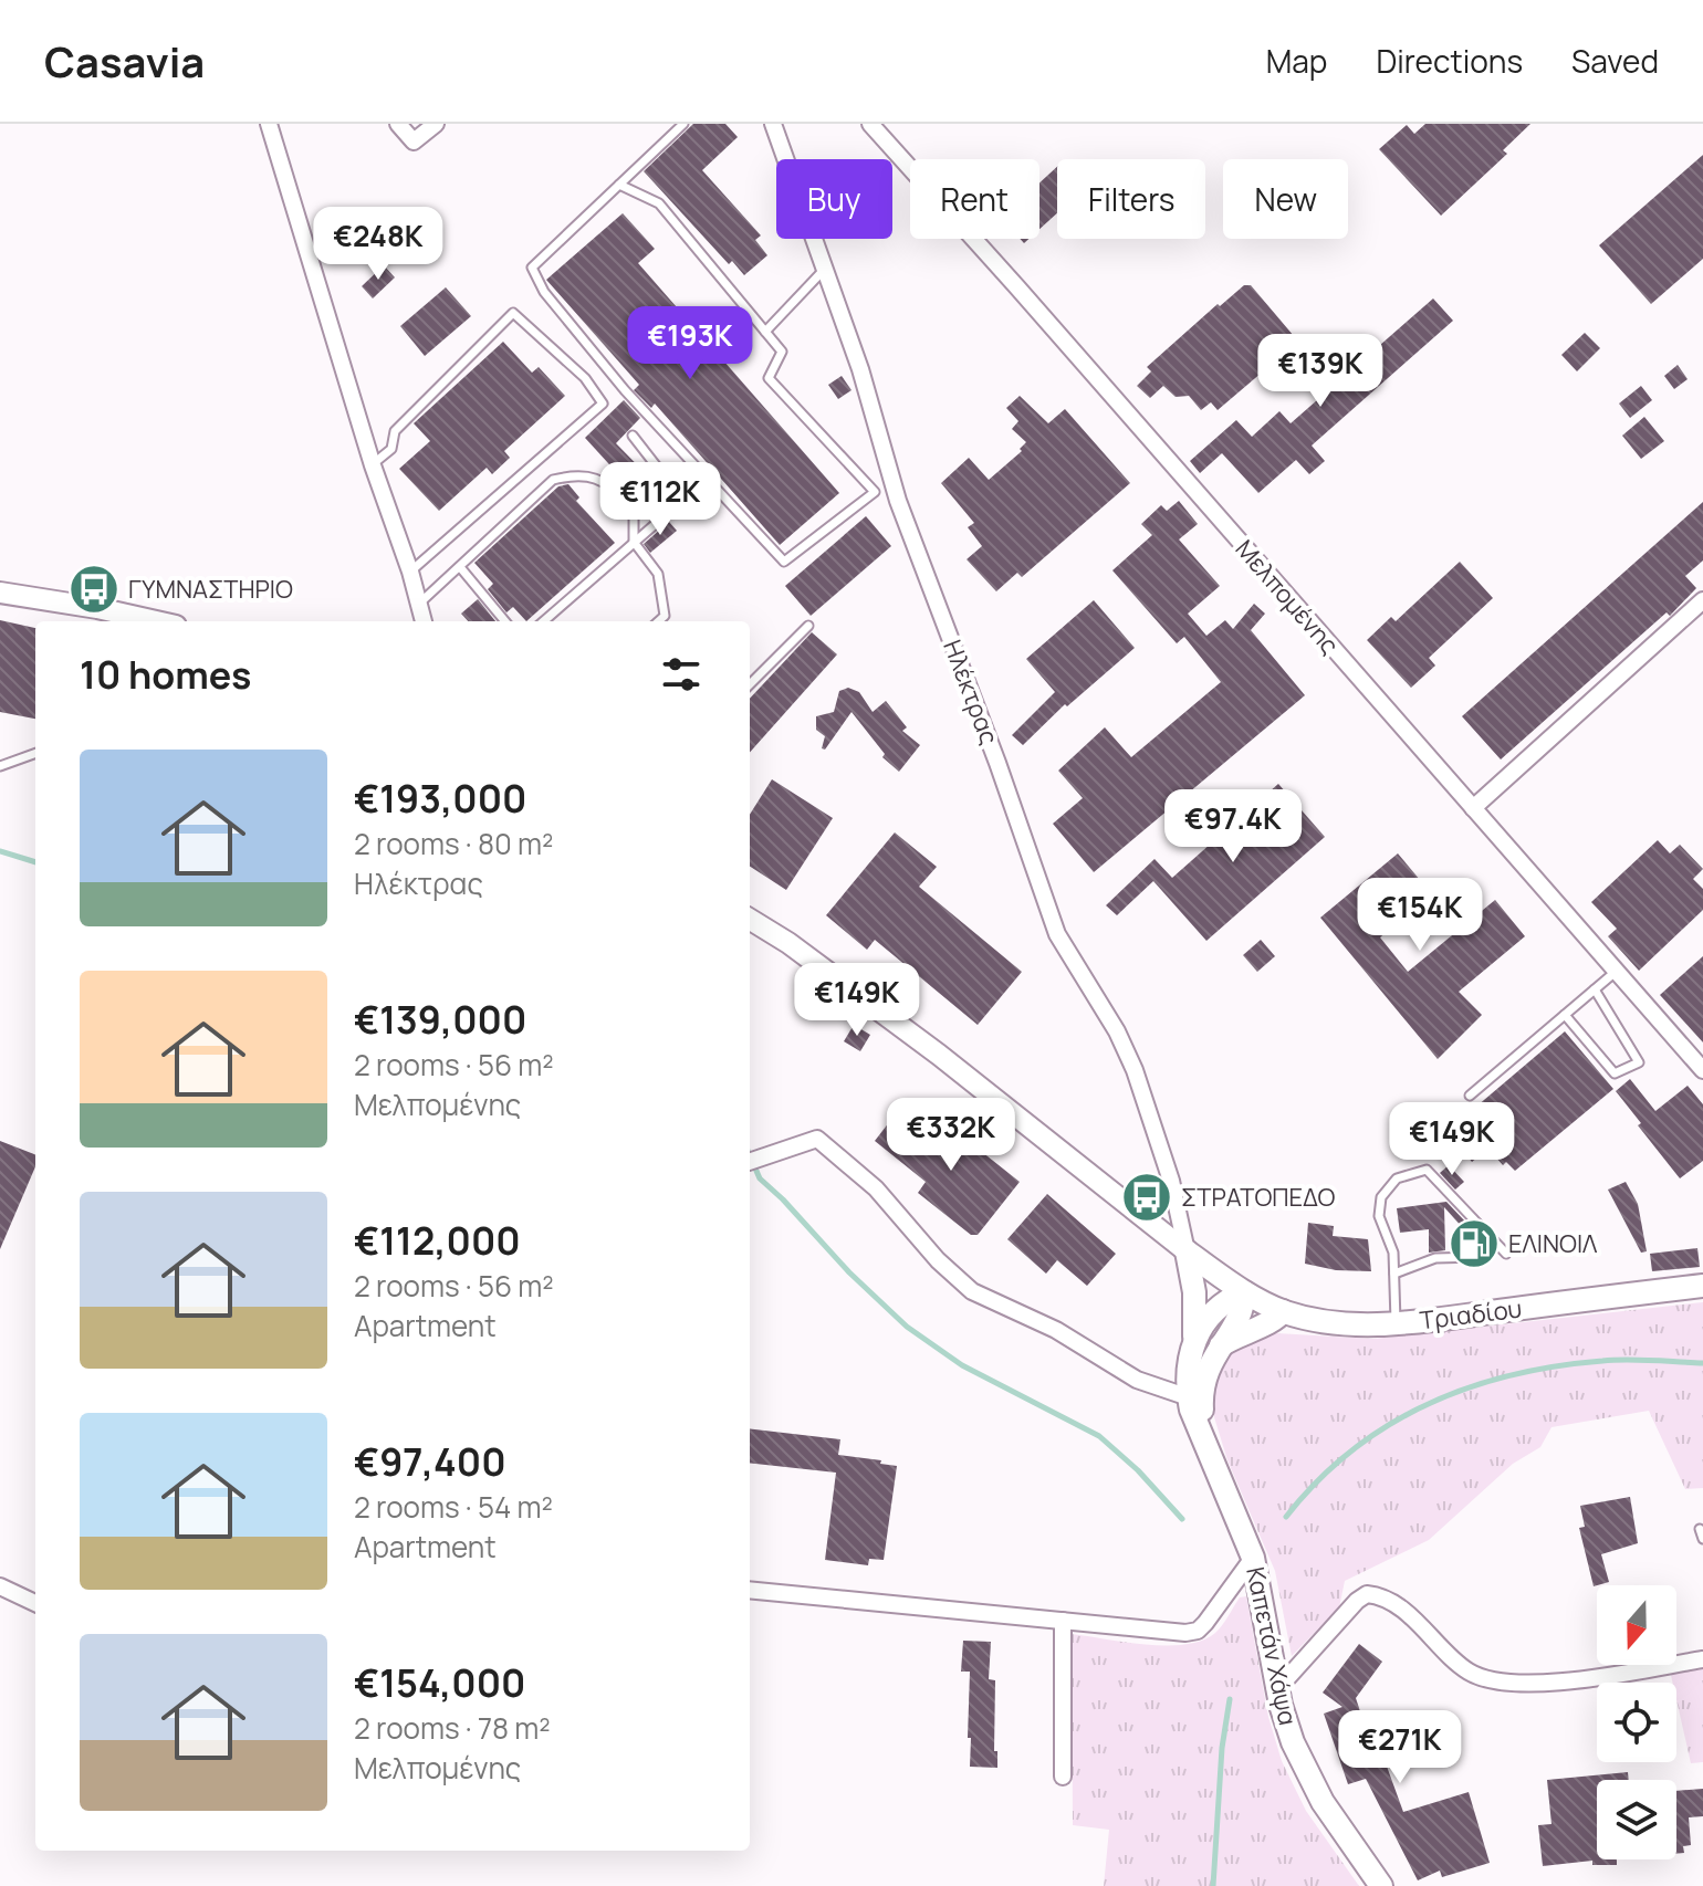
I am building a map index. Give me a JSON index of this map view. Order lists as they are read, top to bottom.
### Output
{
  "streets": {
    "main road": ["Τριαδίου", "Καπετάν Χάψα"],
    "street": ["Μελπομένης", "Ηλέκτρας"]
  },
  "crossings": [
    ["Ηλέκτρας", "Τριαδίου"],
    ["Ηλέκτρας", "Καπετάν Χάψα"],
    ["Τριαδίου", "Καπετάν Χάψα"]
  ],
  "places": {
    "bus stop": ["ΓΥΜΝΑΣΤΗΡΙΟ", "ΣΤΡΑΤΟΠΕΔΟ"],
    "fuel station": ["ΕΛΙΝΟΙΛ"]
  },
  "north": "bottom",
  "page": {
    "header": "Casavia",
    "nav": ["Map", "Directions", "Saved"],
    "chip": [
      "Buy",
      "Rent",
      "Filters",
      "New"
    ],
    "price": [
      "€248K",
      "€193K",
      "€139K",
      "€112K",
      "€97.4K",
      "€154K",
      "€149K",
      "€332K",
      "€149K",
      "€271K"
    ],
    "heading": "10 homes",
    "list": [
      {
        "name": "€193,000",
        "note": "2 rooms · 80 m² · Ηλέκτρας"
      },
      {
        "name": "€139,000",
        "note": "2 rooms · 56 m² · Μελπομένης"
      },
      {
        "name": "€112,000",
        "note": "2 rooms · 56 m² · Apartment"
      },
      {
        "name": "€97,400",
        "note": "2 rooms · 54 m² · Apartment"
      },
      {
        "name": "€154,000",
        "note": "2 rooms · 78 m² · Μελπομένης"
      }
    ]
  }
}
